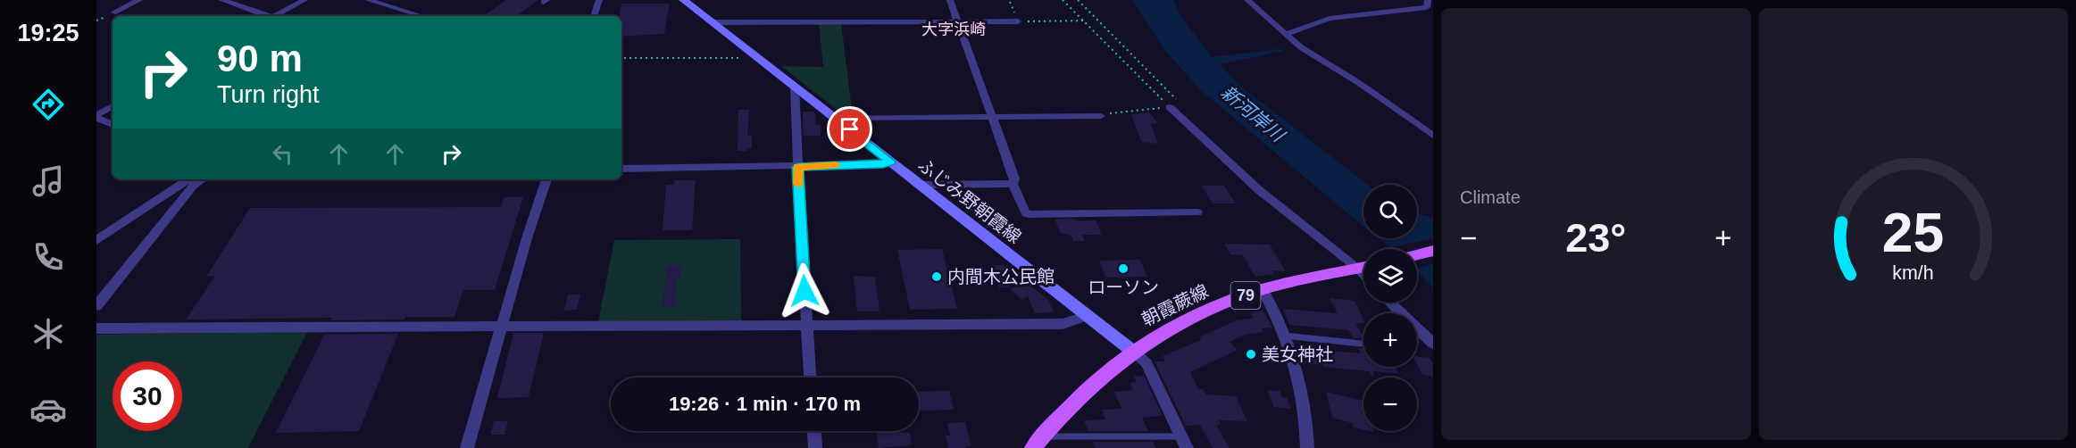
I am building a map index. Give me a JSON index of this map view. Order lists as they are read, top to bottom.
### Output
{
  "streets": {
    "main road": ["ふじみ野朝霞線", "79", "朝霞蕨線"]
  },
  "crossings": [
    ["ふじみ野朝霞線", "朝霞蕨線"]
  ],
  "districts": ["大字浜崎"],
  "water": ["新河岸川"],
  "places": ["ローソン", "内間木公民館", "美女神社"],
  "page": {
    "tabs": "19:25",
    "tile": "Climate",
    "turn": ["90 m", "Turn right"],
    "map_buttons": ["+", "−"],
    "heat": ["−", "23°", "+"],
    "limit": "30",
    "trip": "19:26 · 1 min · 170 m",
    "gauge": ["25", "km/h"]
  }
}
